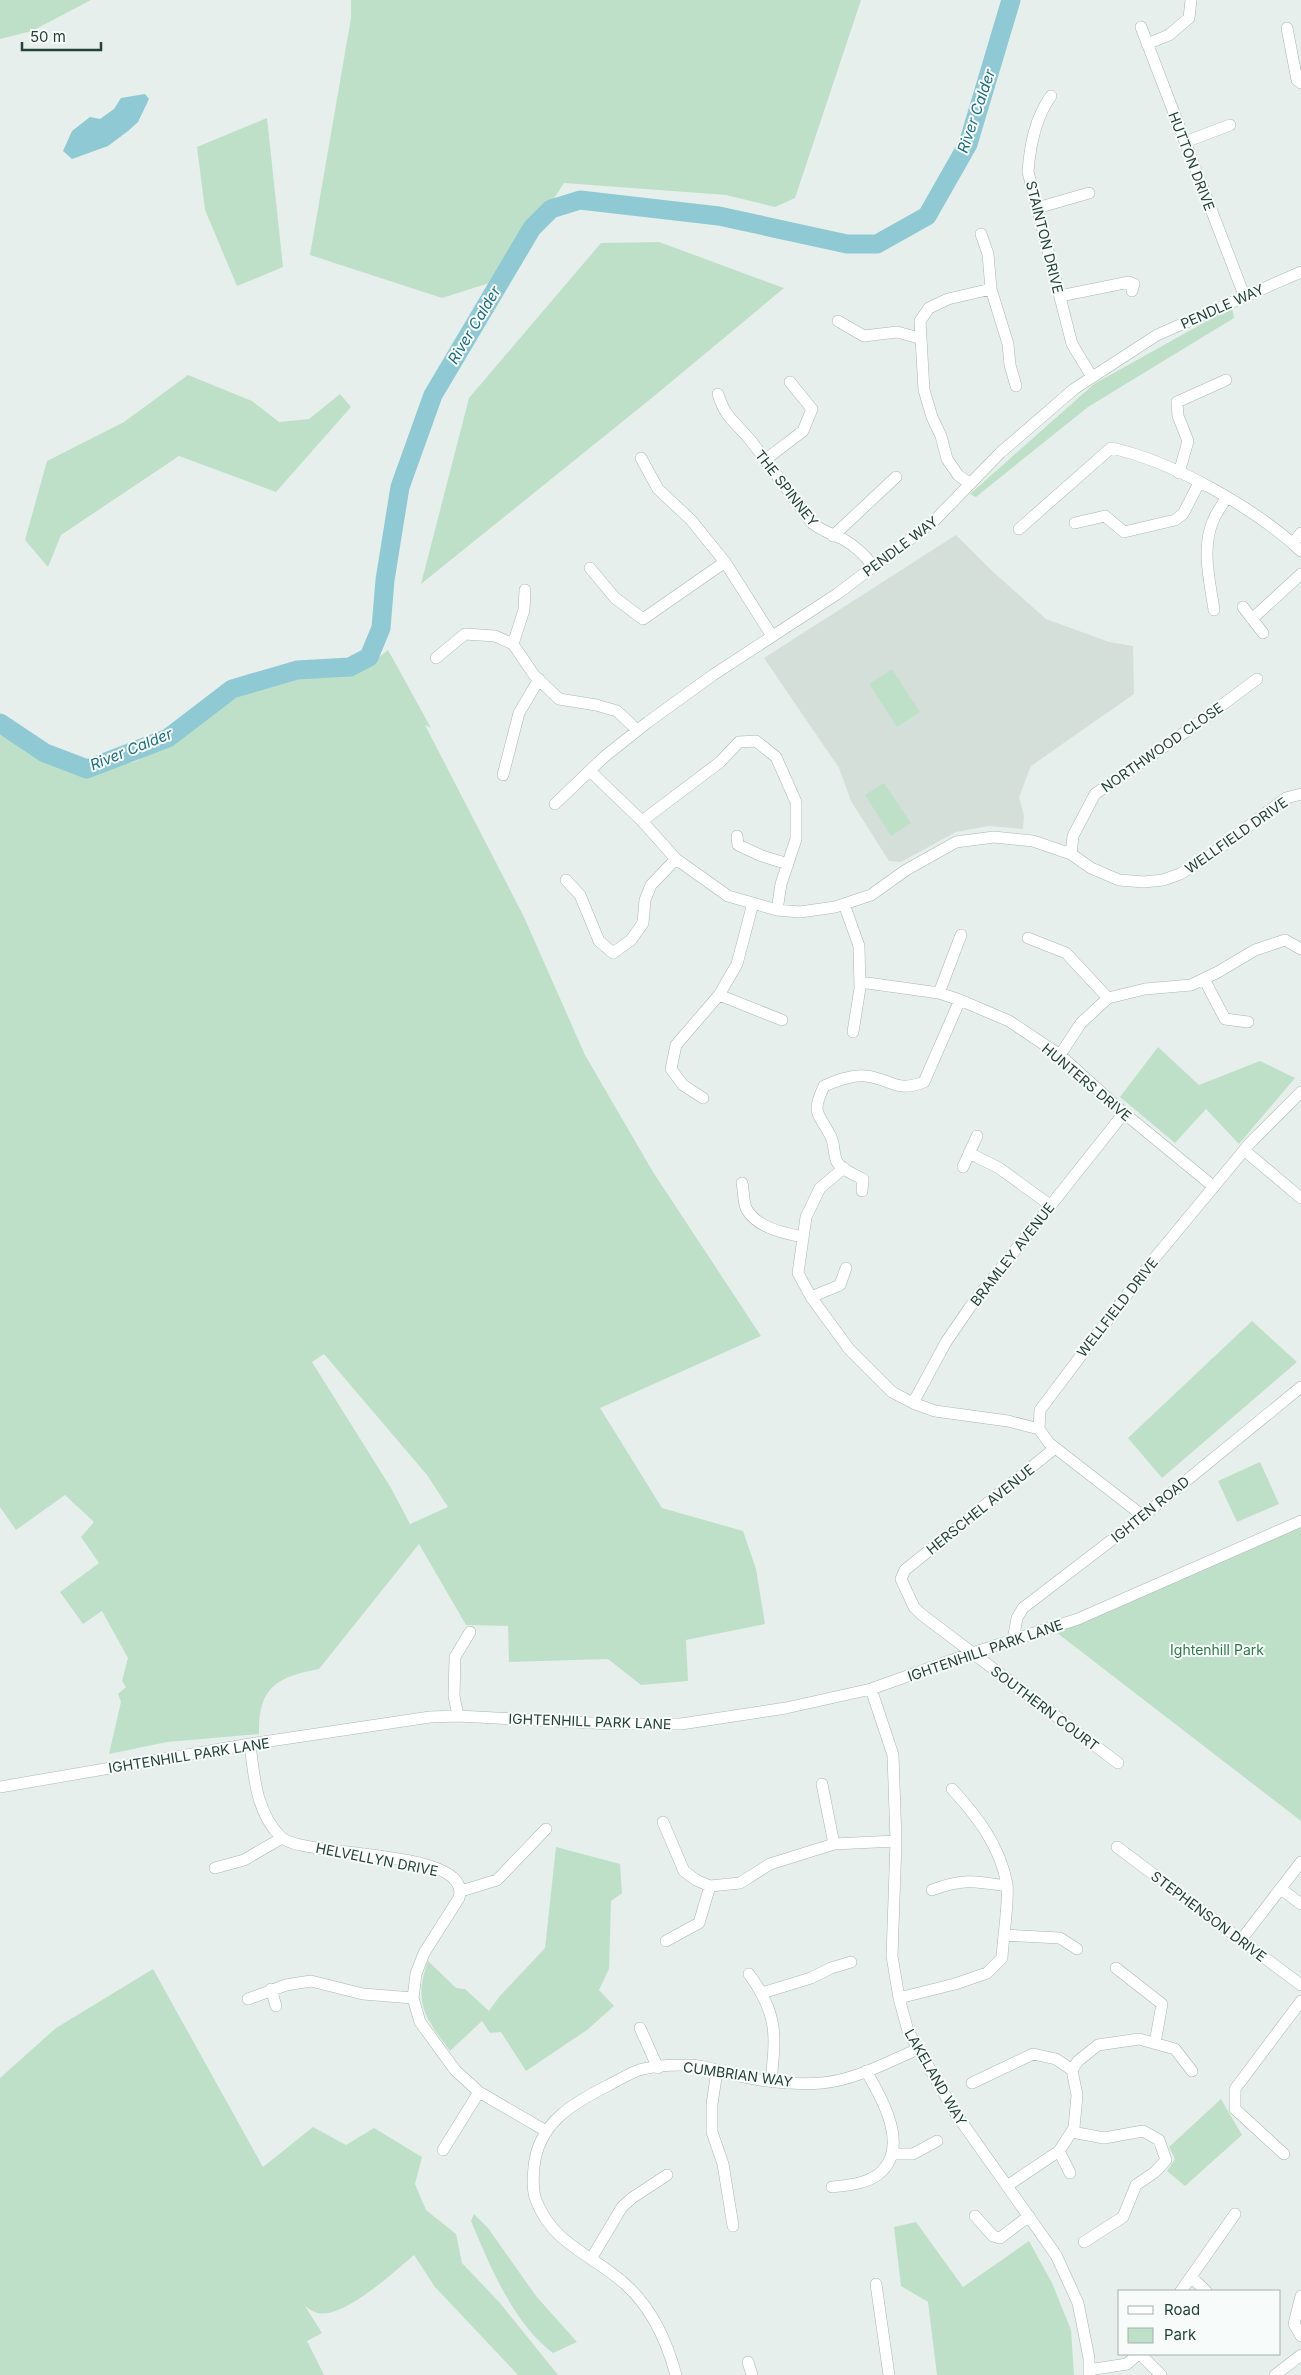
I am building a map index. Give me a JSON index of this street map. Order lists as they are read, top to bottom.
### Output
{
  "streets": {
    "street": [
      "HUTTON DRIVE",
      "STAINTON DRIVE",
      "PENDLE WAY",
      "THE SPINNEY",
      "NORTHWOOD CLOSE",
      "WELLFIELD DRIVE",
      "HUNTERS DRIVE",
      "BRAMLEY AVENUE",
      "HERSCHEL AVENUE",
      "IGHTEN ROAD",
      "IGHTENHILL PARK LANE",
      "SOUTHERN COURT",
      "HELVELLYN DRIVE",
      "STEPHENSON DRIVE",
      "CUMBRIAN WAY",
      "LAKELAND WAY"
    ]
  },
  "crossings": [
    ["HUTTON DRIVE", "PENDLE WAY"],
    ["STAINTON DRIVE", "PENDLE WAY"],
    ["PENDLE WAY", "THE SPINNEY"],
    ["PENDLE WAY", "WELLFIELD DRIVE"],
    ["NORTHWOOD CLOSE", "WELLFIELD DRIVE"],
    ["WELLFIELD DRIVE", "HUNTERS DRIVE"],
    ["HUNTERS DRIVE", "BRAMLEY AVENUE"],
    ["HERSCHEL AVENUE", "SOUTHERN COURT"],
    ["IGHTEN ROAD", "IGHTENHILL PARK LANE"],
    ["IGHTENHILL PARK LANE", "SOUTHERN COURT"],
    ["IGHTENHILL PARK LANE", "LAKELAND WAY"],
    ["CUMBRIAN WAY", "LAKELAND WAY"]
  ],
  "water": ["River Calder"],
  "parks": ["Ightenhill Park"],
  "legend": ["Road", "Park"],
  "scale_bar": "50 m"
}
